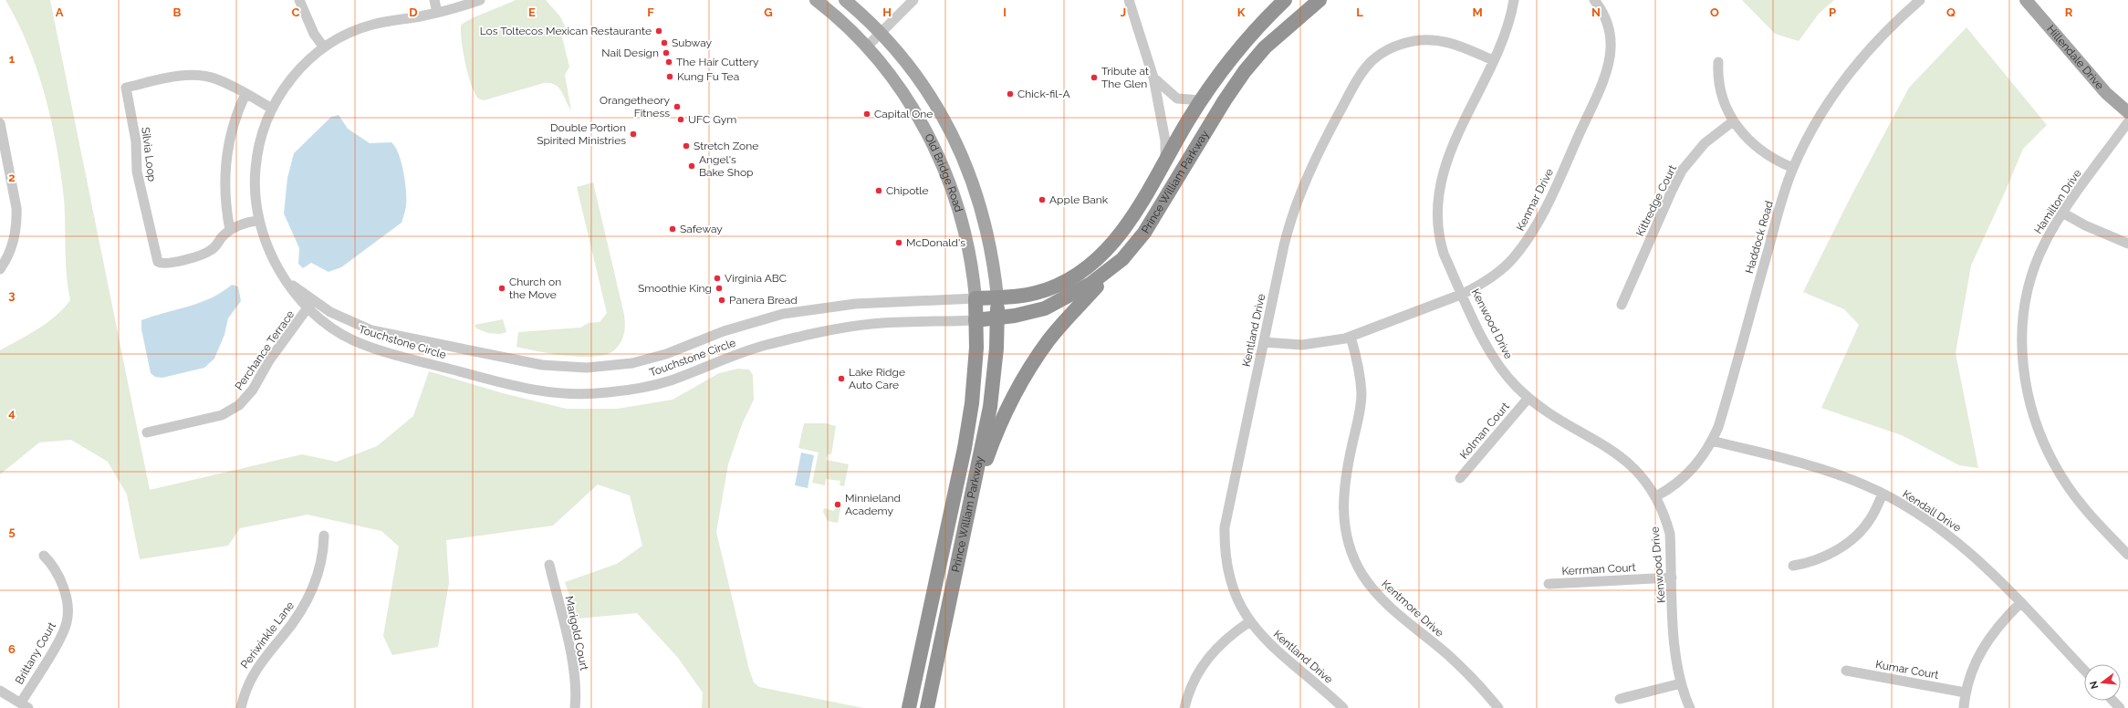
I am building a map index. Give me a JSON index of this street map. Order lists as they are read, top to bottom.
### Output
{
  "streets": {
    "highway": ["Prince William Parkway"],
    "main road": ["Hillendale Drive", "Old Bridge Road"],
    "street": [
      "Silvia Loop",
      "Kenmar Drive",
      "Kittredge Court",
      "Hamilton Drive",
      "Haddock Road",
      "Kenwood Drive",
      "Kentland Drive",
      "Touchstone Circle",
      "Perchance Terrace",
      "Kolman Court",
      "Kendall Drive",
      "Kerrman Court",
      "Kentmore Drive",
      "Marigold Court",
      "Periwinkle Lane",
      "Brittany Court",
      "Kumar Court"
    ]
  },
  "crossings": [
    ["Silvia Loop", "Touchstone Circle"],
    ["Old Bridge Road", "Prince William Parkway"],
    ["Old Bridge Road", "Touchstone Circle"],
    ["Prince William Parkway", "Touchstone Circle"],
    ["Kenmar Drive", "Kenwood Drive"],
    ["Kenmar Drive", "Kentland Drive"],
    ["Kenmar Drive", "Kentmore Drive"],
    ["Haddock Road", "Kenwood Drive"],
    ["Haddock Road", "Kendall Drive"],
    ["Kenwood Drive", "Kentland Drive"],
    ["Kenwood Drive", "Kolman Court"],
    ["Kenwood Drive", "Kerrman Court"],
    ["Touchstone Circle", "Perchance Terrace"]
  ],
  "places": [
    "Los Toltecos Mexican Restaurante",
    "Subway",
    "Nail Design",
    "The Hair Cuttery",
    "Kung Fu Tea",
    "Tribute at The Glen",
    "Chick-fil-A",
    "Orangetheory Fitness",
    "Capital One",
    "UFC Gym",
    "Double Portion Spirited Ministries",
    "Stretch Zone",
    "Angel's Bake Shop",
    "Chipotle",
    "Apple Bank",
    "Safeway",
    "McDonald's",
    "Virginia ABC",
    "Church on the Move",
    "Smoothie King",
    "Panera Bread",
    "Lake Ridge Auto Care",
    "Minnieland Academy"
  ],
  "north": "left",
  "grid": {
    "columns": [
      "A",
      "B",
      "C",
      "D",
      "E",
      "F",
      "G",
      "H",
      "I",
      "J",
      "K",
      "L",
      "M",
      "N",
      "O",
      "P",
      "Q",
      "R"
    ],
    "rows": [
      "1",
      "2",
      "3",
      "4",
      "5",
      "6"
    ]
  }
}
